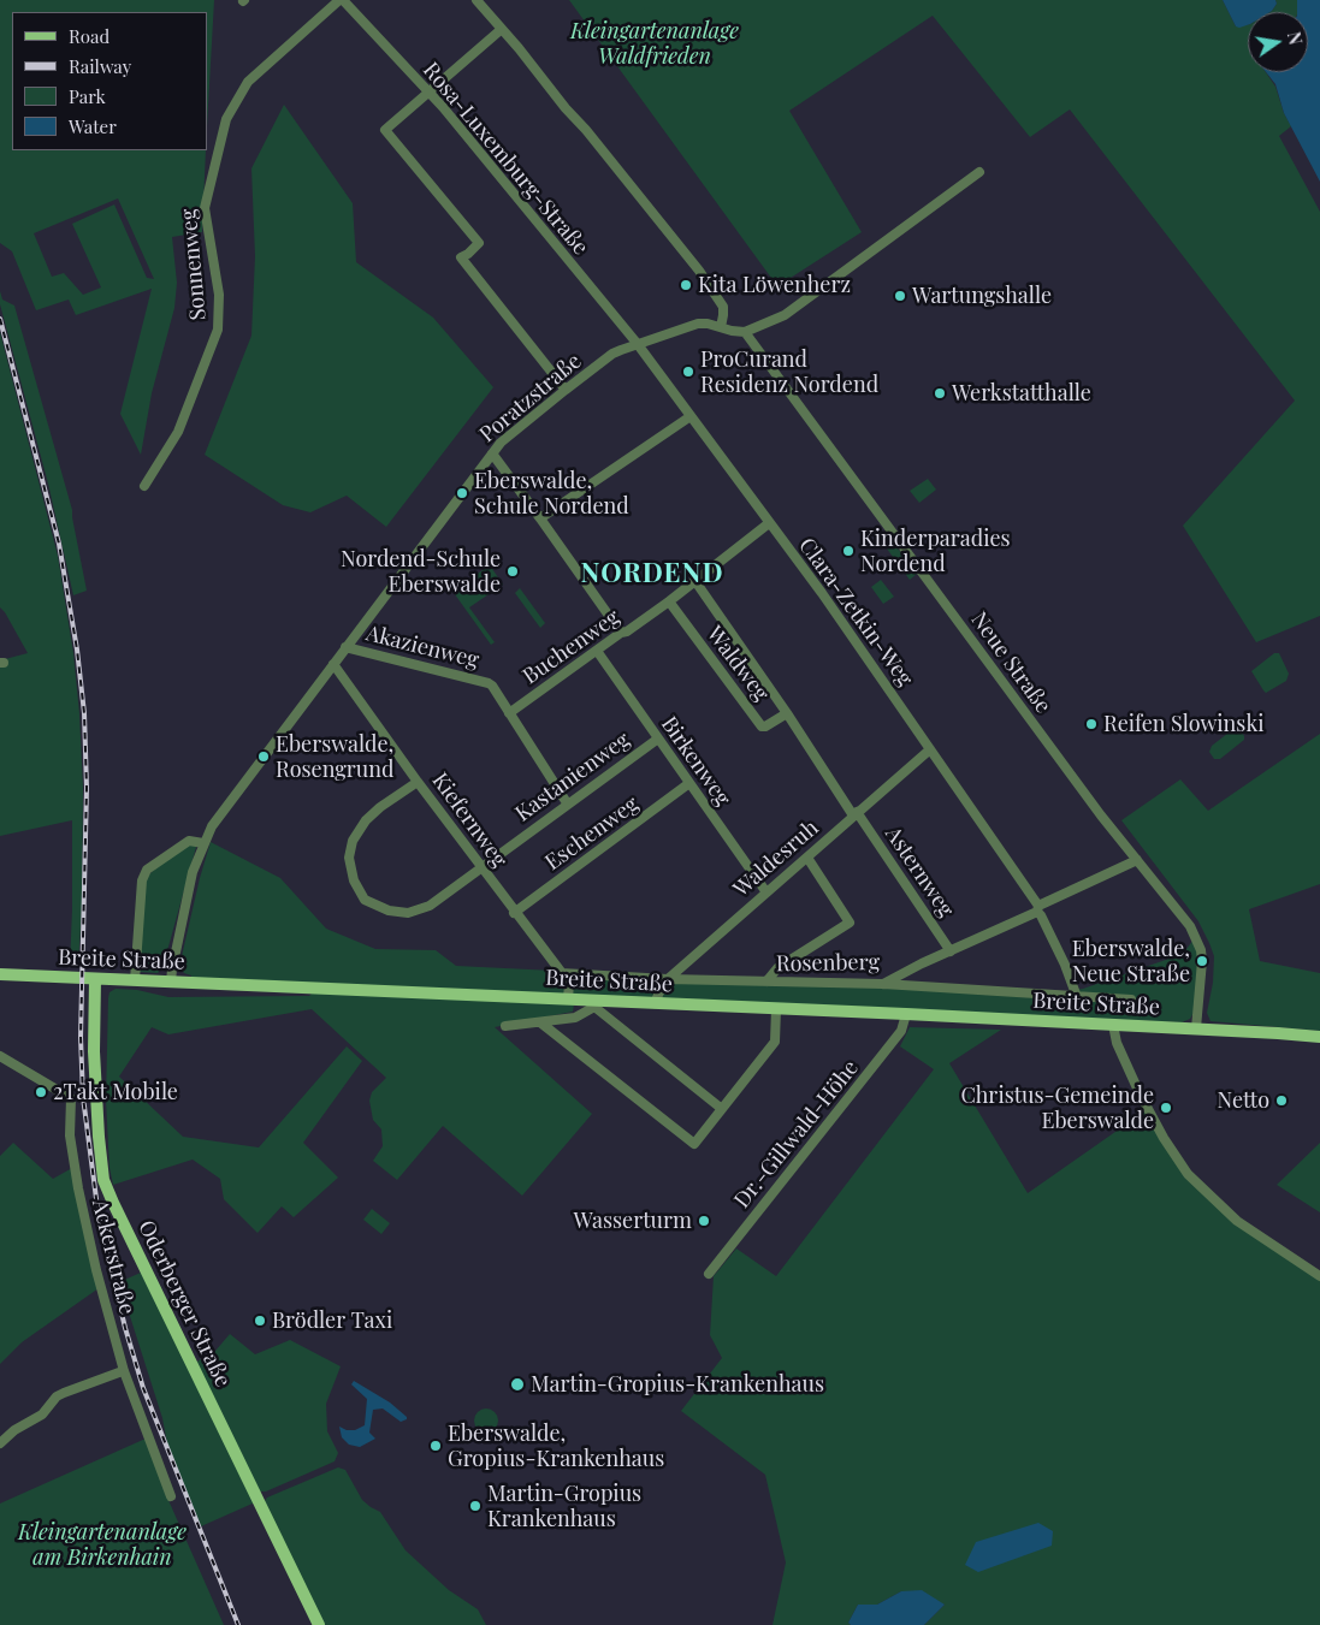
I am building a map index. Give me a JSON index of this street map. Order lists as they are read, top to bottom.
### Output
{
  "streets": {
    "main road": ["Breite Straße", "Oderberger Straße"],
    "street": [
      "Rosa-Luxemburg-Straße",
      "Sonnenweg",
      "Poratzstraße",
      "Clara-Zetkin-Weg",
      "Akazienweg",
      "Buchenweg",
      "Neue Straße",
      "Waldweg",
      "Birkenweg",
      "Kastanienweg",
      "Kiefernweg",
      "Eschenweg",
      "Waldesruh",
      "Asternweg",
      "Rosenberg",
      "Dr.-Gillwald-Höhe",
      "Ackerstraße"
    ]
  },
  "crossings": [
    ["Rosa-Luxemburg-Straße", "Sonnenweg"],
    ["Rosa-Luxemburg-Straße", "Poratzstraße"],
    ["Rosa-Luxemburg-Straße", "Clara-Zetkin-Weg"],
    ["Poratzstraße", "Clara-Zetkin-Weg"],
    ["Poratzstraße", "Akazienweg"],
    ["Poratzstraße", "Neue Straße"],
    ["Poratzstraße", "Kiefernweg"],
    ["Poratzstraße", "Breite Straße"],
    ["Clara-Zetkin-Weg", "Buchenweg"],
    ["Clara-Zetkin-Weg", "Waldesruh"],
    ["Clara-Zetkin-Weg", "Rosenberg"],
    ["Akazienweg", "Buchenweg"],
    ["Akazienweg", "Kastanienweg"],
    ["Buchenweg", "Waldweg"],
    ["Buchenweg", "Birkenweg"],
    ["Neue Straße", "Breite Straße"],
    ["Neue Straße", "Rosenberg"],
    ["Waldweg", "Waldesruh"],
    ["Waldweg", "Asternweg"],
    ["Birkenweg", "Kastanienweg"],
    ["Birkenweg", "Eschenweg"],
    ["Birkenweg", "Waldesruh"],
    ["Kastanienweg", "Kiefernweg"],
    ["Kiefernweg", "Eschenweg"],
    ["Kiefernweg", "Breite Straße"],
    ["Kiefernweg", "Rosenberg"],
    ["Waldesruh", "Asternweg"],
    ["Waldesruh", "Breite Straße"],
    ["Waldesruh", "Rosenberg"],
    ["Asternweg", "Rosenberg"],
    ["Breite Straße", "Dr.-Gillwald-Höhe"],
    ["Breite Straße", "Oderberger Straße"]
  ],
  "districts": ["NORDEND"],
  "parks": ["Kleingartenanlage Waldfrieden", "Kleingartenanlage am Birkenhain"],
  "places": [
    "Kita Löwenherz",
    "Wartungshalle",
    "ProCurand Residenz Nordend",
    "Werkstatthalle",
    "Eberswalde, Schule Nordend",
    "Kinderparadies Nordend",
    "Nordend-Schule Eberswalde",
    "Reifen Slowinski",
    "Eberswalde, Rosengrund",
    "Eberswalde, Neue Straße",
    "2Takt Mobile",
    "Netto",
    "Christus-Gemeinde Eberswalde",
    "Wasserturm",
    "Brödler Taxi",
    "Martin-Gropius-Krankenhaus",
    "Eberswalde, Gropius-Krankenhaus",
    "Martin-Gropius Krankenhaus"
  ],
  "legend": [
    "Road",
    "Railway",
    "Park",
    "Water"
  ],
  "north": "right"
}
